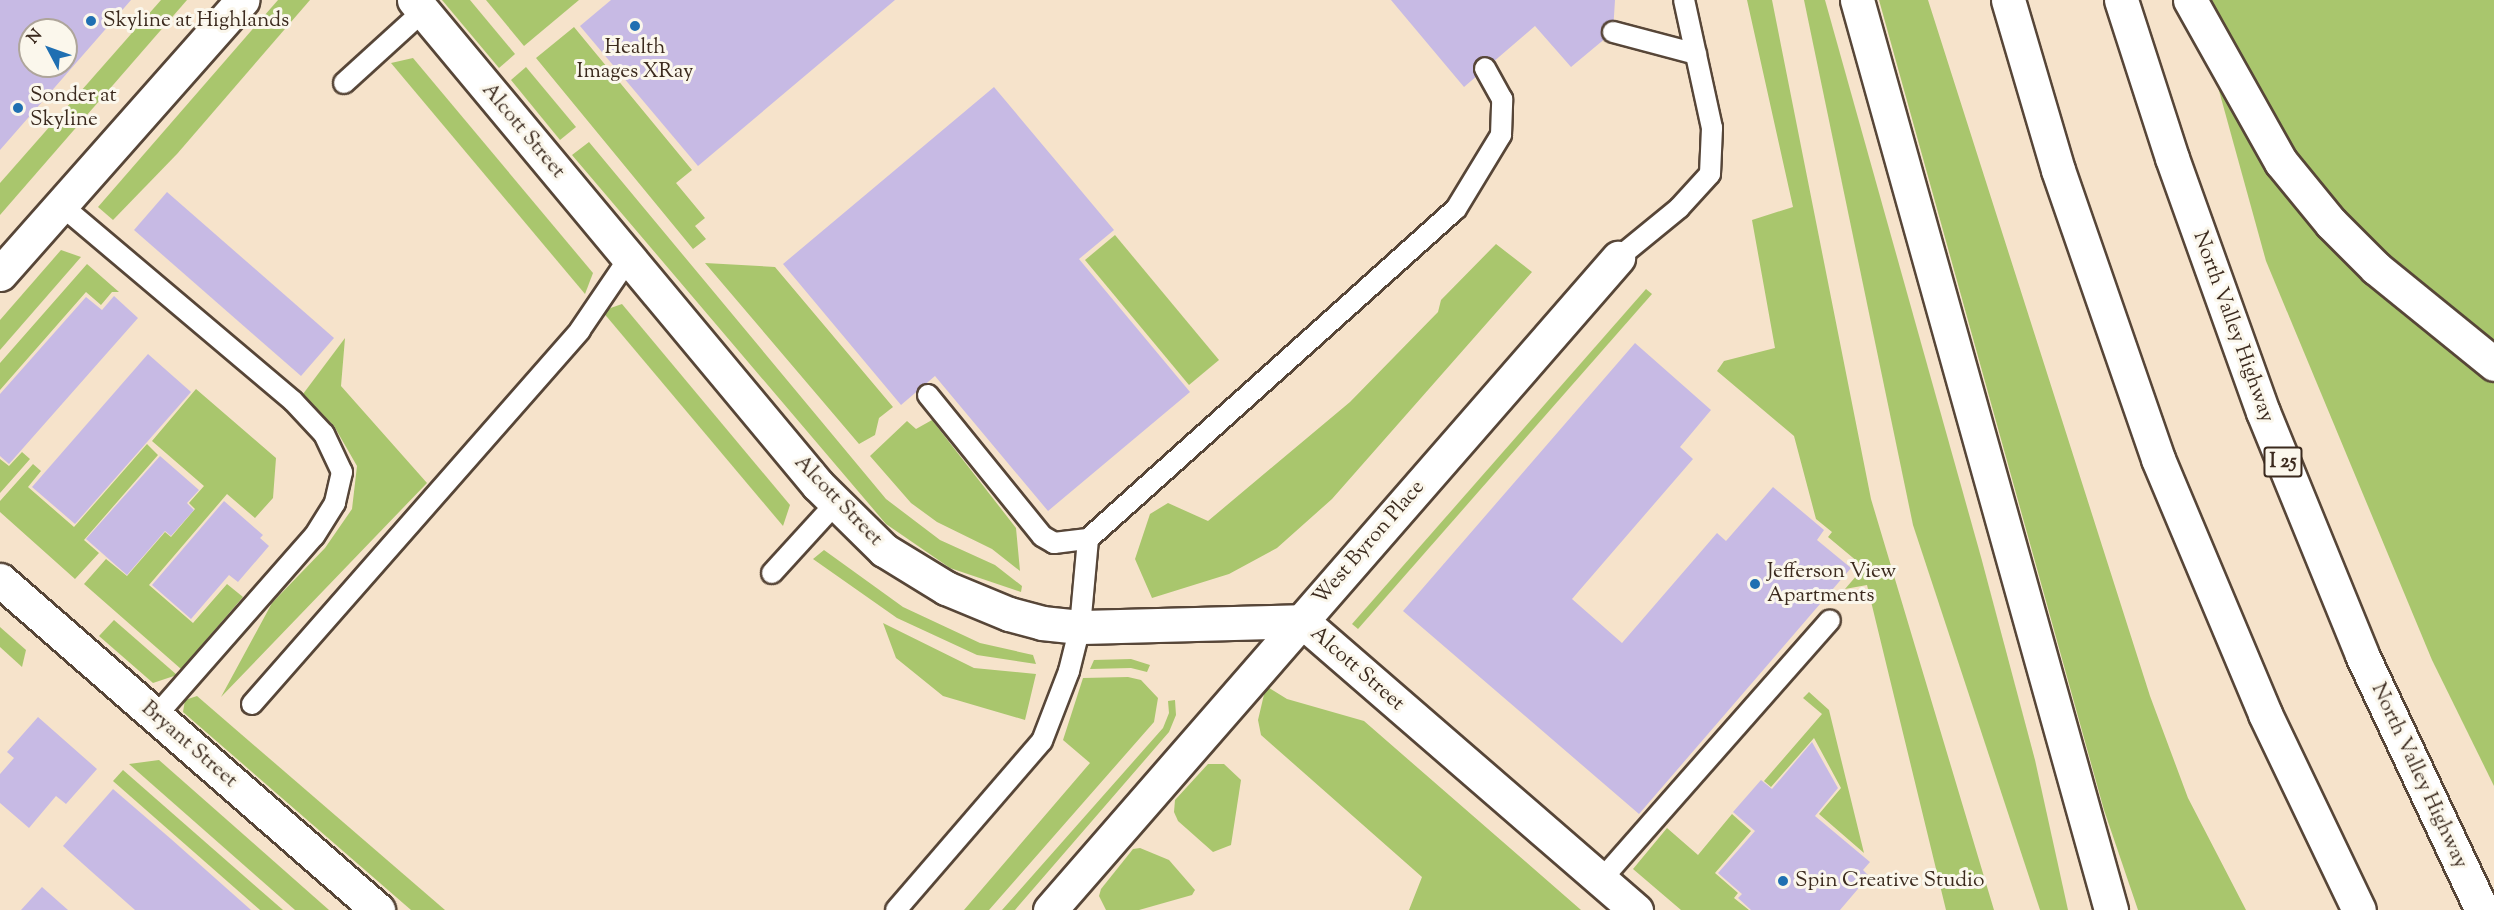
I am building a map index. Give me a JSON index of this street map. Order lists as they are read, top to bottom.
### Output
{
  "streets": {
    "main road": [
      "Alcott Street",
      "North Valley Highway",
      "I 25",
      "West Byron Place",
      "Bryant Street"
    ]
  },
  "crossings": [
    ["Alcott Street", "West Byron Place"]
  ],
  "places": [
    "Skyline at Highlands",
    "Health Images XRay",
    "Sonder at Skyline",
    "Jefferson View Apartments",
    "Spin Creative Studio"
  ],
  "north": "top left"
}
